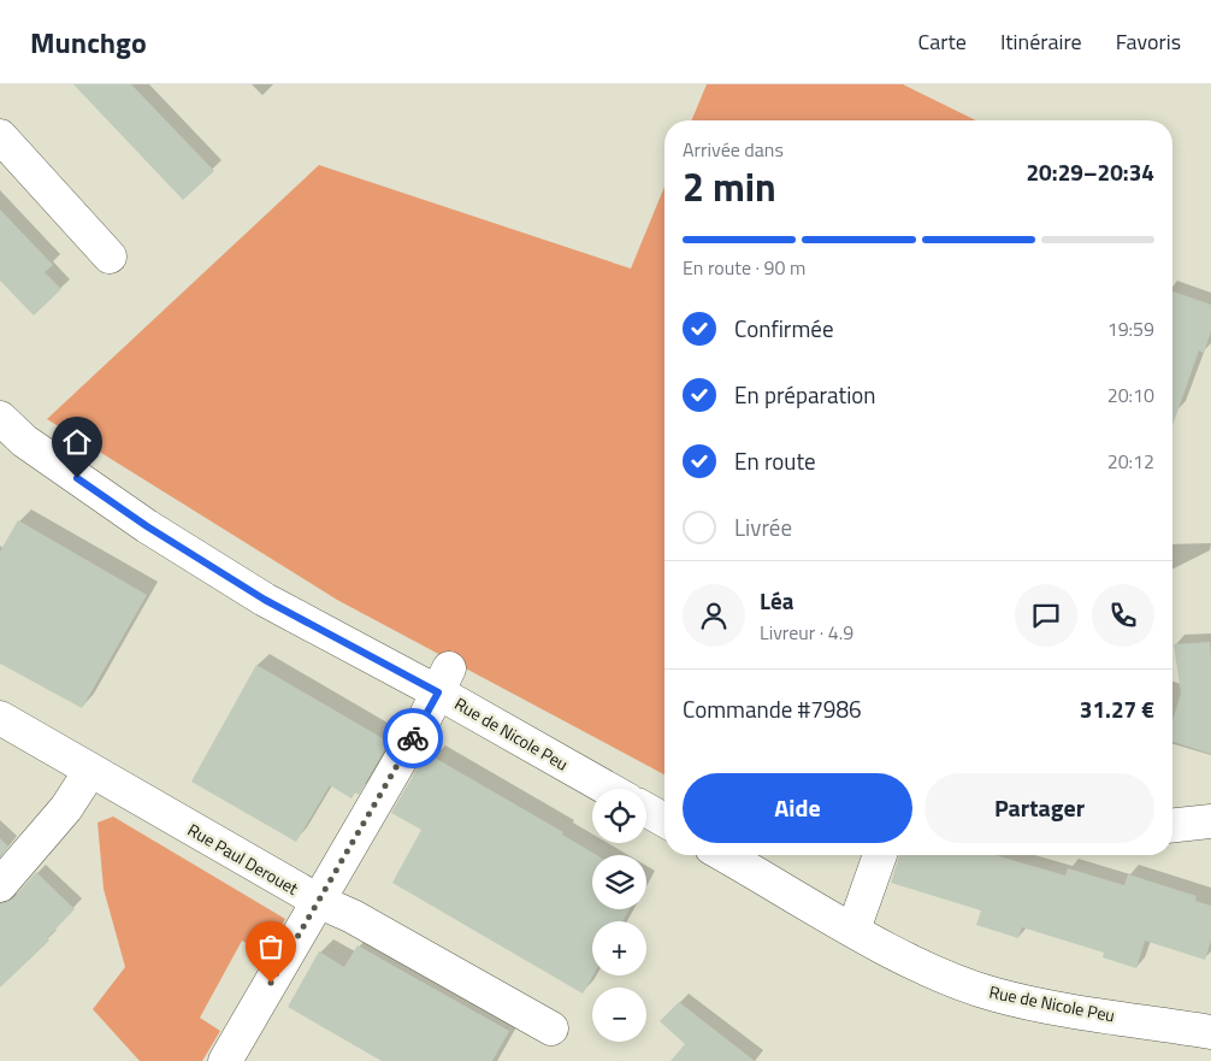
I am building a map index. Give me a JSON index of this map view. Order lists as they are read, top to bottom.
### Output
{
  "streets": {
    "street": ["Rue de Nicole Peu", "Rue Paul Derouet"]
  },
  "page": {
    "header": "Munchgo",
    "nav": ["Carte", "Itinéraire", "Favoris"],
    "heading": ["2 min", "Arrivée dans", "20:29–20:34"],
    "panel": [
      "Léa",
      "Livreur · 4.9",
      "Commande #7986",
      "31.27 €"
    ],
    "bar": "En route · 90 m",
    "list": [
      ["Confirmée", "19:59"],
      ["En préparation", "20:10"],
      ["En route", "20:12"],
      "Livrée"
    ],
    "buttons": ["Aide", "Partager"],
    "map_buttons": ["+", "−"]
  }
}
